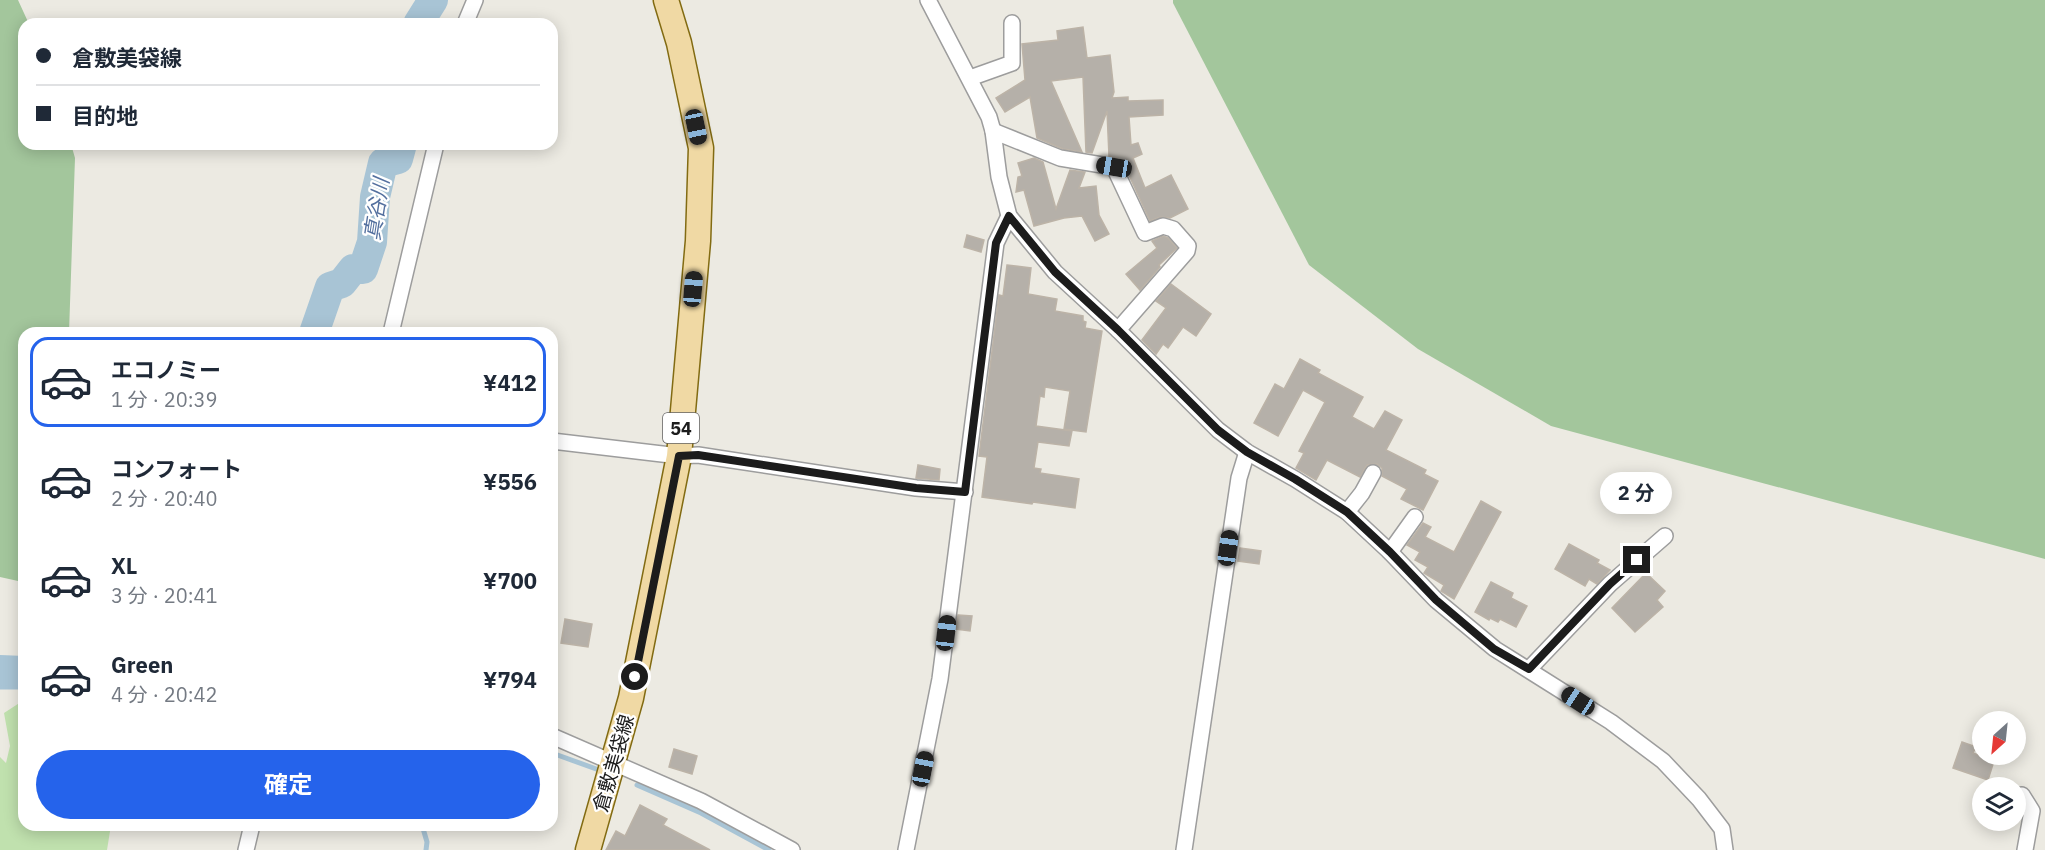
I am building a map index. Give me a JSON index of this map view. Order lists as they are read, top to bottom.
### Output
{
  "streets": {
    "main road": ["54", "倉敷美袋線"]
  },
  "water": ["真谷川"],
  "north": "bottom left",
  "page": {
    "banner": ["倉敷美袋線", "目的地"],
    "list": [
      {
        "name": "エコノミー",
        "note": "1 分 · 20:39",
        "value": "¥412"
      },
      {
        "name": "コンフォート",
        "note": "2 分 · 20:40",
        "value": "¥556"
      },
      {
        "name": "XL",
        "note": "3 分 · 20:41",
        "value": "¥700"
      },
      {
        "name": "Green",
        "note": "4 分 · 20:42",
        "value": "¥794"
      }
    ],
    "bubble": "2 分",
    "buttons": "確定"
  }
}
